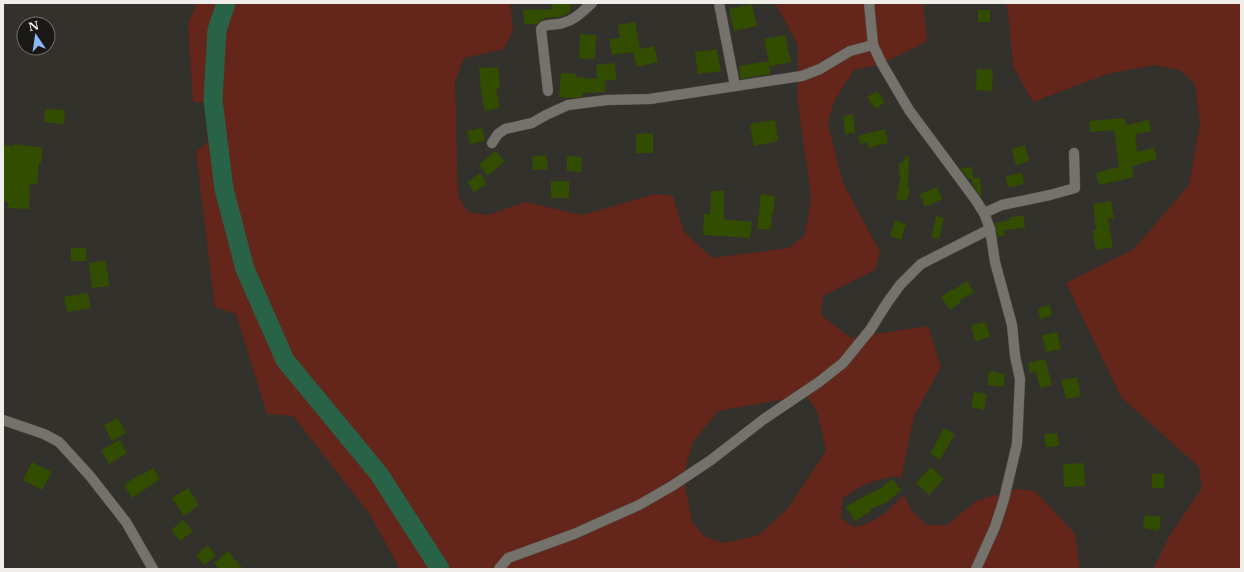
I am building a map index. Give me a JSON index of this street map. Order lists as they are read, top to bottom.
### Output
{
  "north": "top"
}
